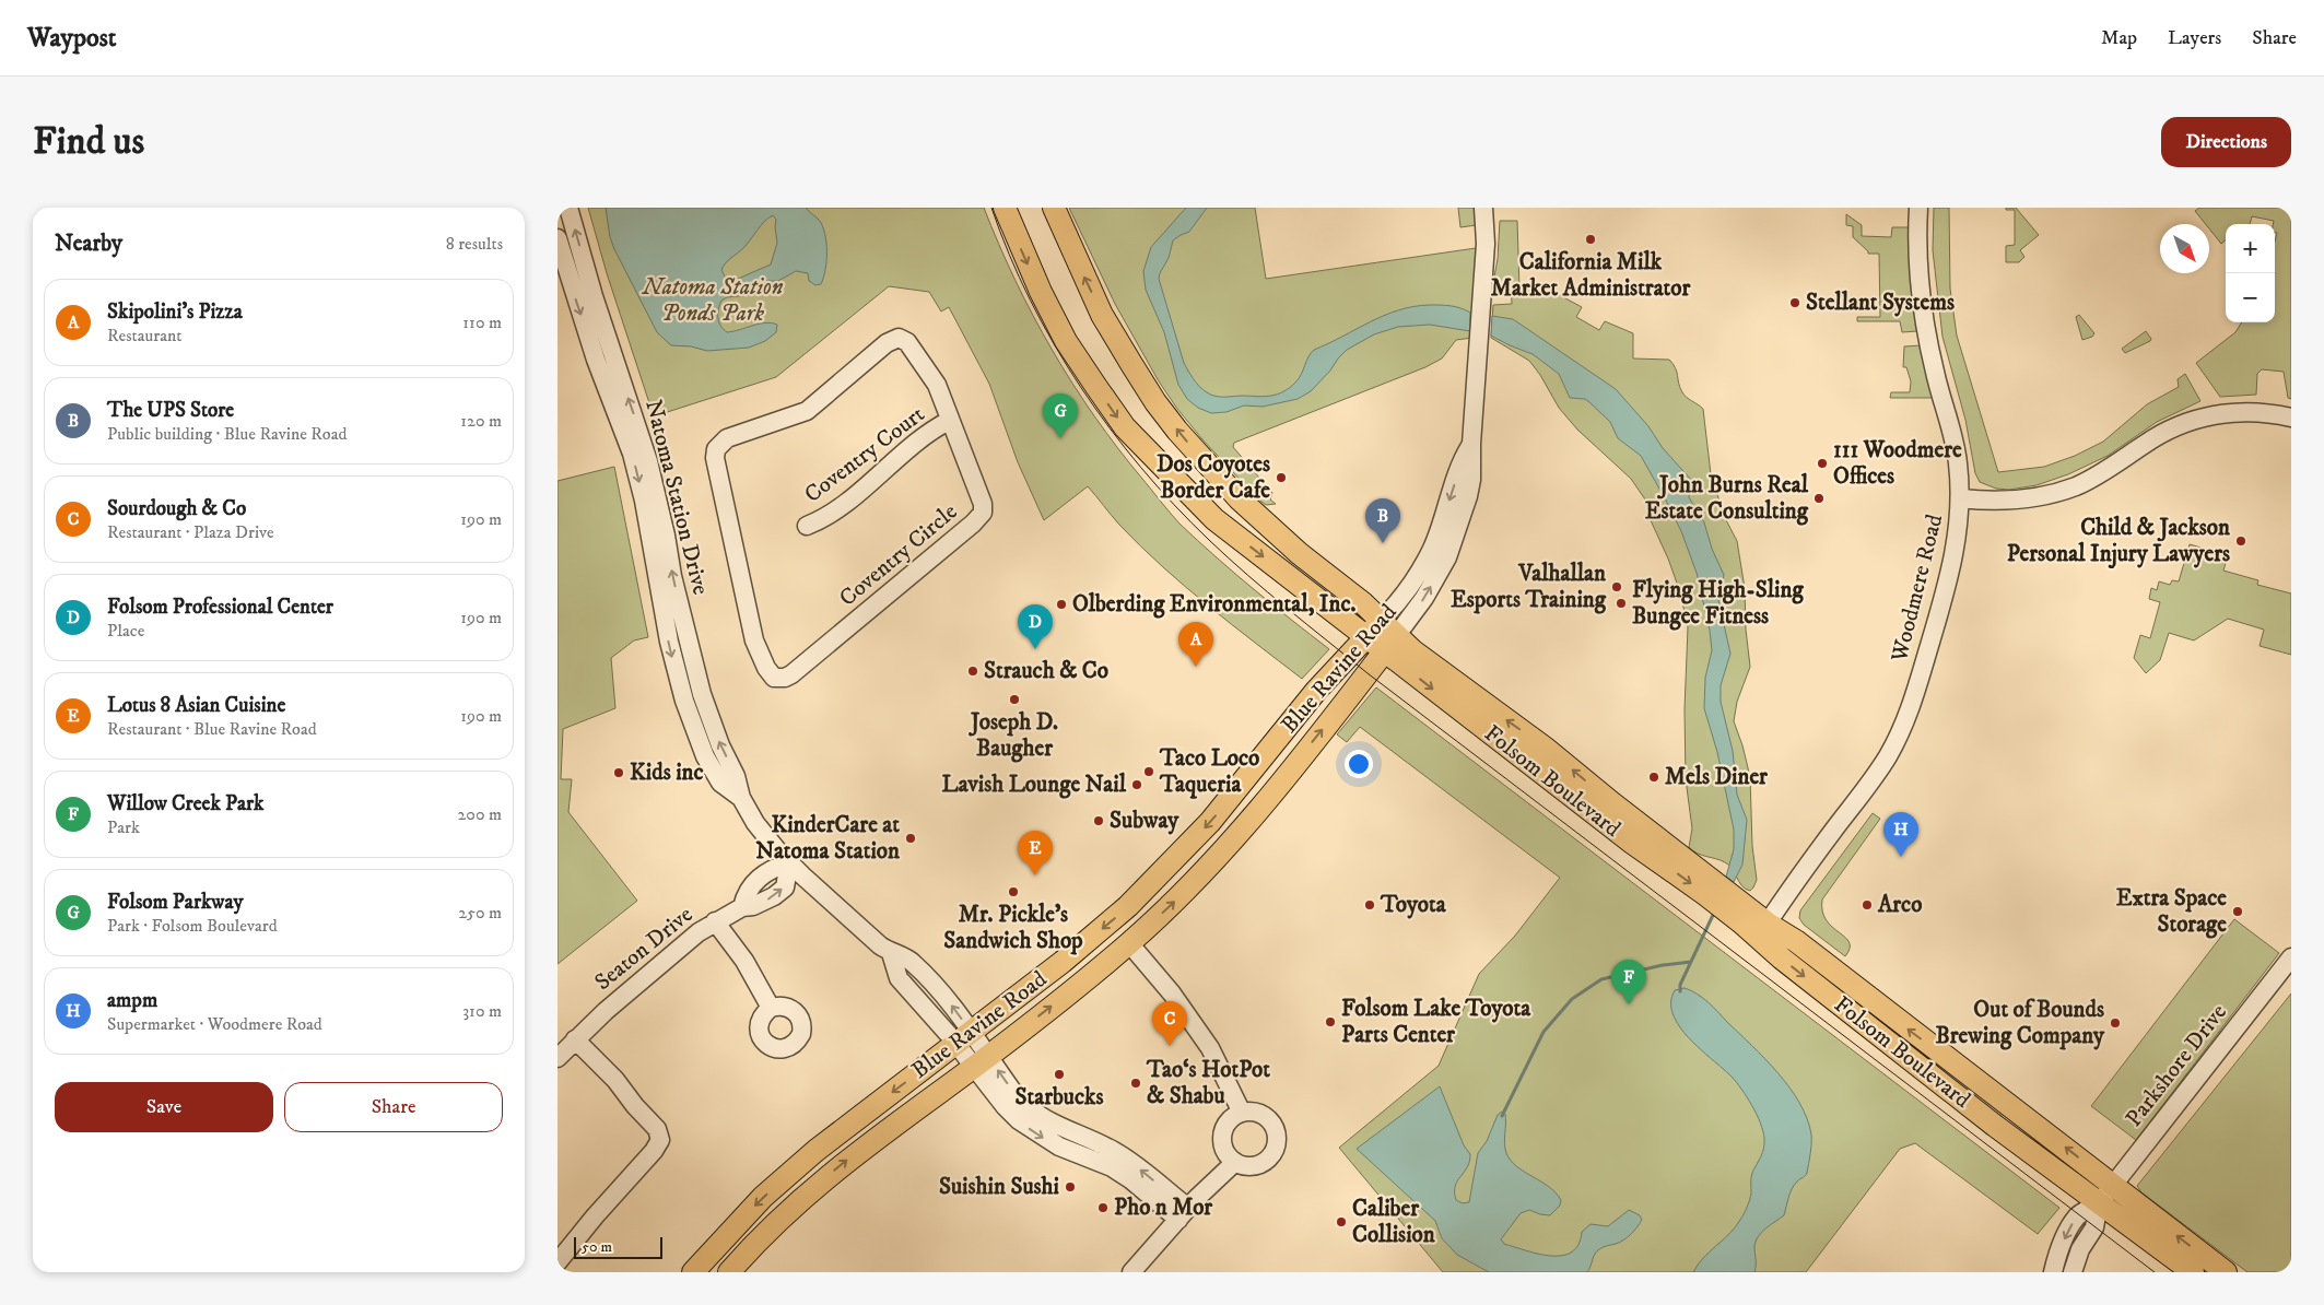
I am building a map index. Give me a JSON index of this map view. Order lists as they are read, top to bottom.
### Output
{
  "streets": {
    "main road": ["Blue Ravine Road", "Folsom Boulevard"],
    "street": [
      "Coventry Court",
      "Natoma Station Drive",
      "Coventry Circle",
      "Woodmere Road",
      "Seaton Drive",
      "Parkshore Drive"
    ]
  },
  "crossings": [
    ["Coventry Court", "Coventry Circle"],
    ["Natoma Station Drive", "Blue Ravine Road"],
    ["Natoma Station Drive", "Seaton Drive"],
    ["Woodmere Road", "Folsom Boulevard"],
    ["Blue Ravine Road", "Folsom Boulevard"],
    ["Folsom Boulevard", "Parkshore Drive"]
  ],
  "parks": ["Natoma Station Ponds Park"],
  "places": [
    "California Milk Market Administrator",
    "Stellant Systems",
    "111 Woodmere Offices",
    "Dos Coyotes Border Cafe",
    "John Burns Real Estate Consulting",
    "Child & Jackson Personal Injury Lawyers",
    "Valhallan Esports Training",
    "Flying High-Sling Bungee Fitness",
    "Olberding Environmental, Inc.",
    "Strauch & Co",
    "Joseph D. Baugher",
    "Taco Loco Taqueria",
    "Kids inc",
    "Mels Diner",
    "Lavish Lounge Nail",
    "Subway",
    "KinderCare at Natoma Station",
    "Mr. Pickle's Sandwich Shop",
    "Toyota",
    "Arco",
    "Extra Space Storage",
    "Folsom Lake Toyota Parts Center",
    "Out of Bounds Brewing Company",
    "Starbucks",
    "Tao‘s HotPot & Shabu",
    "Suishin Sushi",
    "Pho n Mor",
    "Caliber Collision"
  ],
  "scale_bar": "50 m",
  "north": "bottom right",
  "page": {
    "header": "Waypost",
    "nav": ["Map", "Layers", "Share"],
    "buttons": [
      "Directions",
      ["Save", "Share"]
    ],
    "title": "Find us",
    "heading": ["Nearby", "8 results"],
    "map_buttons": ["+", "−"],
    "list": [
      {
        "mark": "A",
        "name": "Skipolini's Pizza",
        "note": "Restaurant",
        "value": "110 m"
      },
      {
        "mark": "B",
        "name": "The UPS Store",
        "note": "Public building · Blue Ravine Road",
        "value": "120 m"
      },
      {
        "mark": "C",
        "name": "Sourdough & Co",
        "note": "Restaurant · Plaza Drive",
        "value": "190 m"
      },
      {
        "mark": "D",
        "name": "Folsom Professional Center",
        "note": "Place",
        "value": "190 m"
      },
      {
        "mark": "E",
        "name": "Lotus 8 Asian Cuisine",
        "note": "Restaurant · Blue Ravine Road",
        "value": "190 m"
      },
      {
        "mark": "F",
        "name": "Willow Creek Park",
        "note": "Park",
        "value": "200 m"
      },
      {
        "mark": "G",
        "name": "Folsom Parkway",
        "note": "Park · Folsom Boulevard",
        "value": "250 m"
      },
      {
        "mark": "H",
        "name": "ampm",
        "note": "Supermarket · Woodmere Road",
        "value": "310 m"
      }
    ],
    "pins": [
      "G",
      "B",
      "D",
      "A",
      "H",
      "E",
      "F",
      "C"
    ],
    "scale": "50 m"
  }
}
